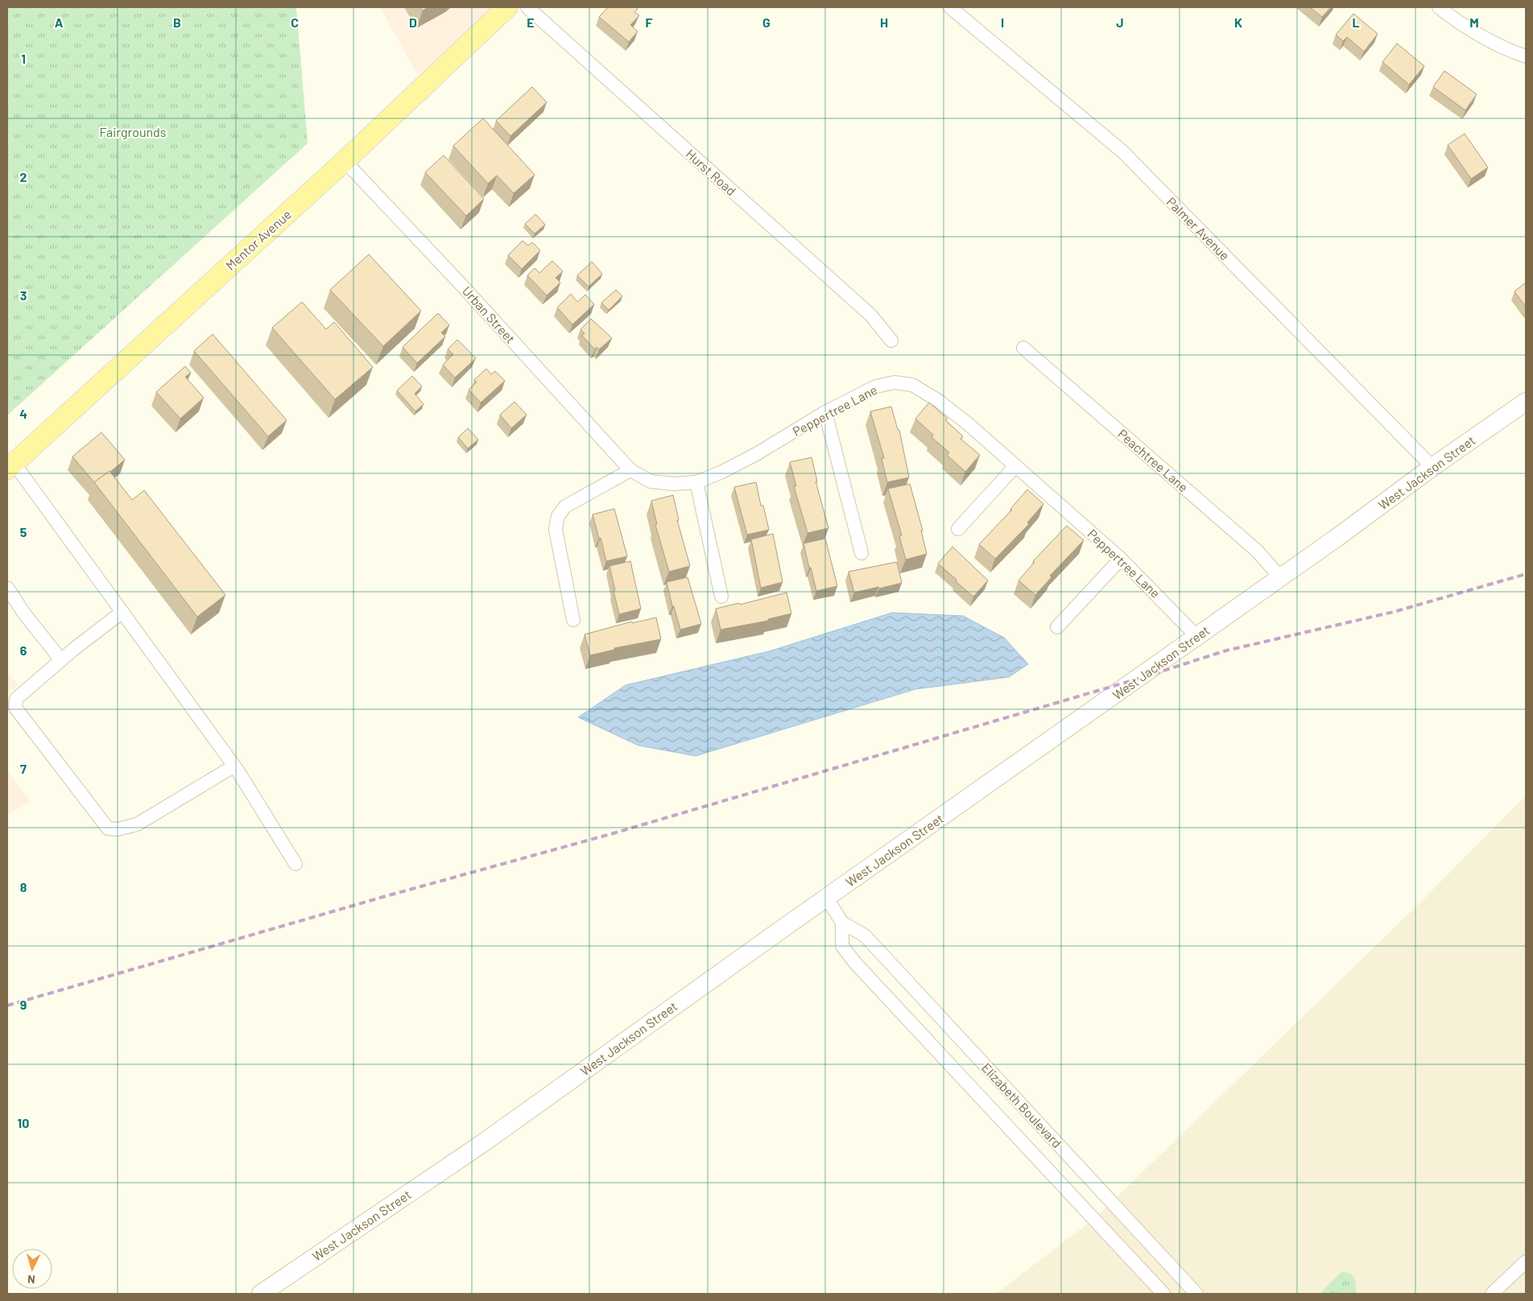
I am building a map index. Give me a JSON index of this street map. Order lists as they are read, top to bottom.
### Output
{
  "streets": {
    "main road": ["Mentor Avenue"],
    "street": [
      "Hurst Road",
      "Palmer Avenue",
      "Urban Street",
      "Peppertree Lane",
      "Peachtree Lane",
      "West Jackson Street",
      "Elizabeth Boulevard"
    ]
  },
  "crossings": [
    ["Palmer Avenue", "West Jackson Street"],
    ["Mentor Avenue", "Urban Street"],
    ["Urban Street", "Peppertree Lane"],
    ["Peppertree Lane", "West Jackson Street"],
    ["Peachtree Lane", "West Jackson Street"],
    ["West Jackson Street", "Elizabeth Boulevard"]
  ],
  "parks": ["Fairgrounds"],
  "north": "bottom",
  "grid": {
    "columns": [
      "A",
      "B",
      "C",
      "D",
      "E",
      "F",
      "G",
      "H",
      "I",
      "J",
      "K",
      "L",
      "M"
    ],
    "rows": [
      "1",
      "2",
      "3",
      "4",
      "5",
      "6",
      "7",
      "8",
      "9",
      "10"
    ]
  }
}
